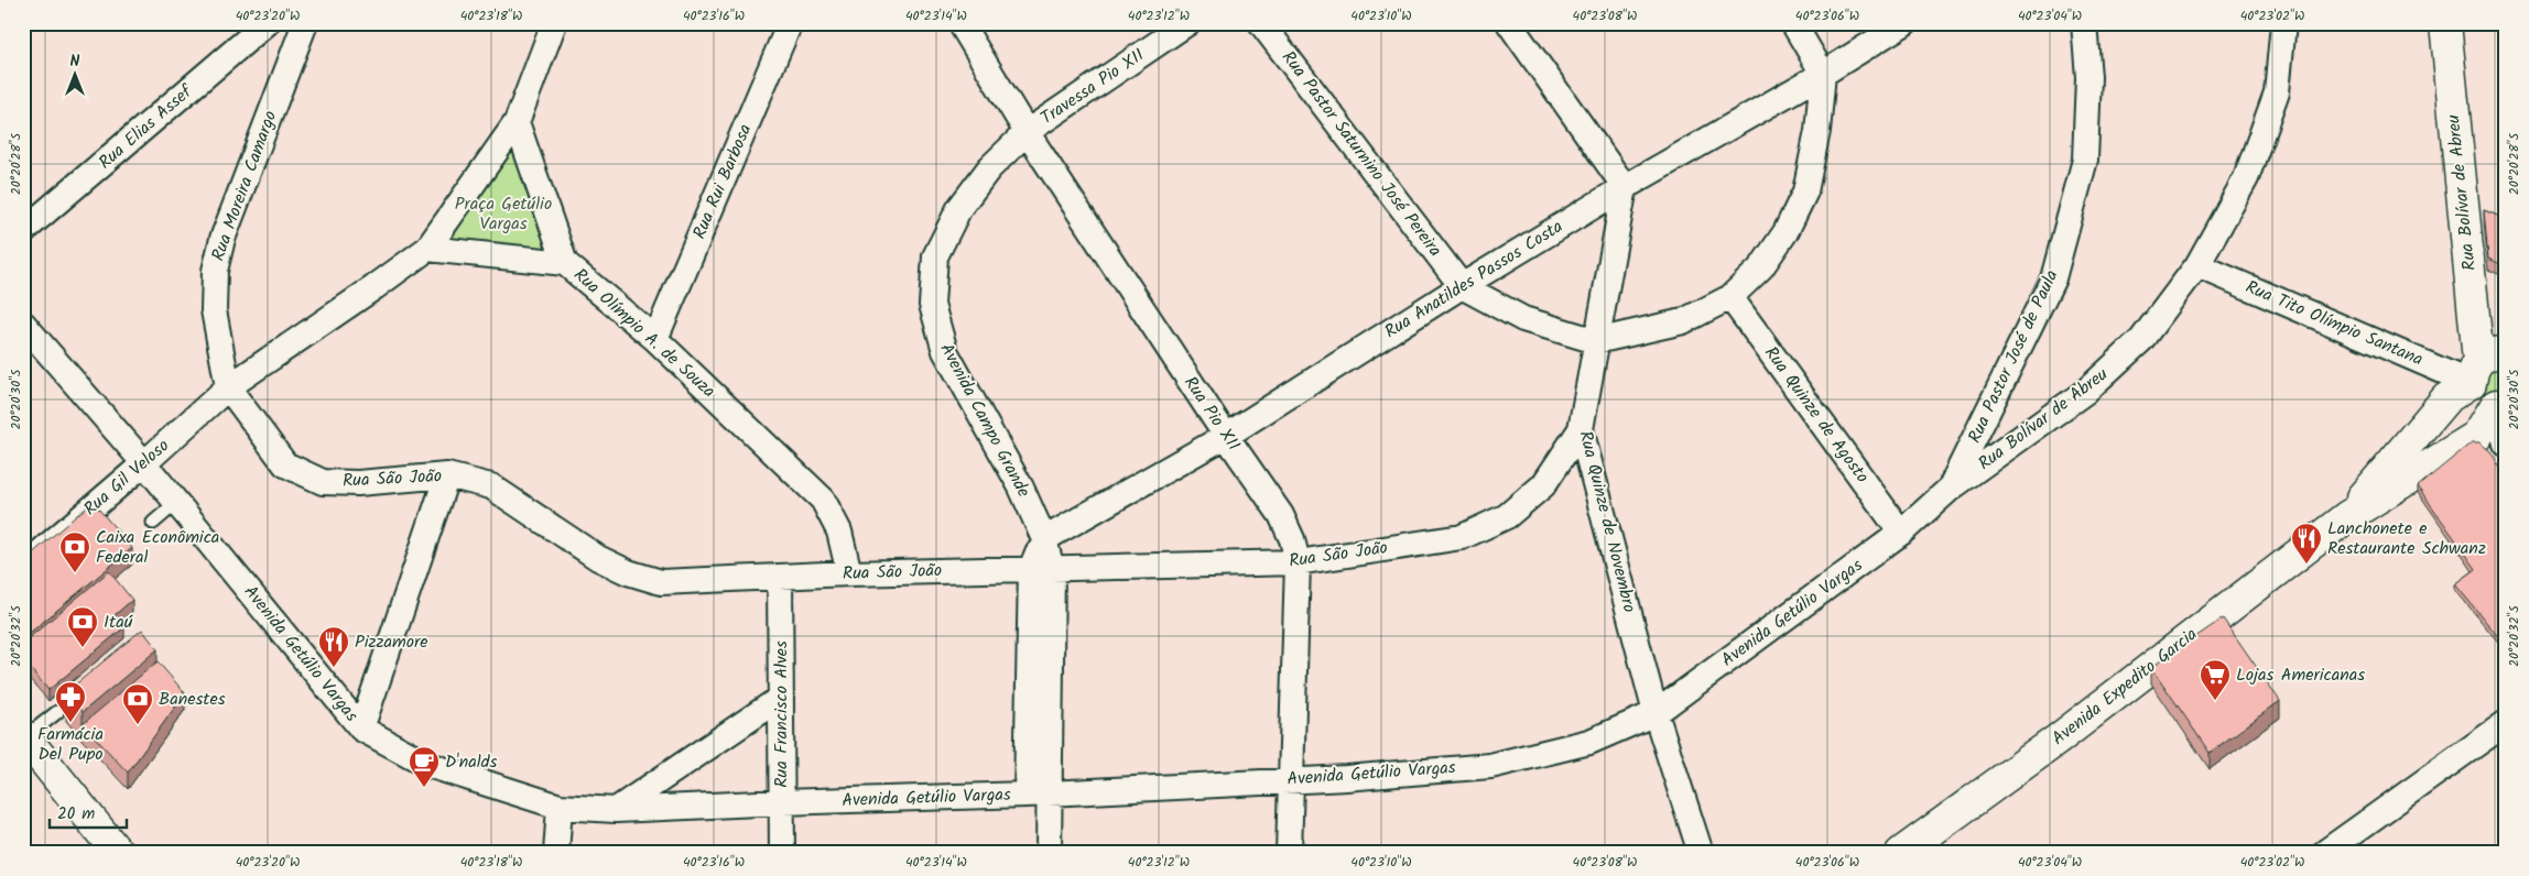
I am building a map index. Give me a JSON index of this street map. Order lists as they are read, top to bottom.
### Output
{
  "streets": {
    "main road": ["Rua Bolívar de Abreu", "Avenida Expedito Garcia"],
    "street": [
      "Travessa Pio XII",
      "Rua Elias Assef",
      "Rua Pastor Saturnino José Pereira",
      "Rua Rui Barbosa",
      "Rua Moreira Camargo",
      "Rua Anatildes Passos Costa",
      "Rua Tito Olímpio Santana",
      "Rua Olímpio A. de Souza",
      "Rua Pastor José de Paula",
      "Rua Pio XII",
      "Rua Quinze de Agosto",
      "Avenida Campo Grande",
      "Rua Gil Veloso",
      "Rua São João",
      "Rua Quinze de Novembro",
      "Avenida Getúlio Vargas",
      "Rua Francisco Alves"
    ]
  },
  "crossings": [
    ["Travessa Pio XII", "Rua Pio XII"],
    ["Travessa Pio XII", "Avenida Campo Grande"],
    ["Rua Pastor Saturnino José Pereira", "Rua Anatildes Passos Costa"],
    ["Rua Rui Barbosa", "Rua Olímpio A. de Souza"],
    ["Rua Moreira Camargo", "Rua Gil Veloso"],
    ["Rua Moreira Camargo", "Rua São João"],
    ["Rua Bolívar de Abreu", "Rua Tito Olímpio Santana"],
    ["Rua Bolívar de Abreu", "Rua Pastor José de Paula"],
    ["Rua Bolívar de Abreu", "Avenida Getúlio Vargas"],
    ["Rua Bolívar de Abreu", "Avenida Expedito Garcia"],
    ["Rua Anatildes Passos Costa", "Rua Pio XII"],
    ["Rua Anatildes Passos Costa", "Avenida Campo Grande"],
    ["Rua Anatildes Passos Costa", "Rua Quinze de Novembro"],
    ["Rua Tito Olímpio Santana", "Avenida Expedito Garcia"],
    ["Rua Olímpio A. de Souza", "Rua São João"],
    ["Rua Pastor José de Paula", "Avenida Getúlio Vargas"],
    ["Rua Pio XII", "Avenida Campo Grande"],
    ["Rua Pio XII", "Rua São João"],
    ["Rua Pio XII", "Avenida Getúlio Vargas"],
    ["Rua Quinze de Agosto", "Avenida Getúlio Vargas"],
    ["Rua Gil Veloso", "Rua São João"],
    ["Rua Gil Veloso", "Avenida Getúlio Vargas"],
    ["Rua São João", "Rua Quinze de Novembro"],
    ["Rua São João", "Rua Francisco Alves"],
    ["Rua Quinze de Novembro", "Avenida Getúlio Vargas"],
    ["Avenida Getúlio Vargas", "Rua Francisco Alves"]
  ],
  "parks": ["Praça Getúlio Vargas"],
  "places": {
    "restaurant": ["Lanchonete e Restaurante Schwanz", "Pizzamore"],
    "bank": ["Caixa Econômica Federal", "Itaú", "Banestes"],
    "supermarket": ["Lojas Americanas"],
    "pharmacy": ["Farmácia Del Pupo"],
    "cafe": ["D'nalds"]
  },
  "scale_bar": "20 m",
  "north": "top",
  "coordinates": [
    "40°23'20\"W",
    "40°23'18\"W",
    "40°23'16\"W",
    "40°23'14\"W",
    "40°23'12\"W",
    "40°23'10\"W",
    "40°23'08\"W",
    "40°23'06\"W",
    "40°23'04\"W",
    "40°23'02\"W",
    "20°20'28\"S",
    "20°20'30\"S",
    "20°20'32\"S"
  ]
}
